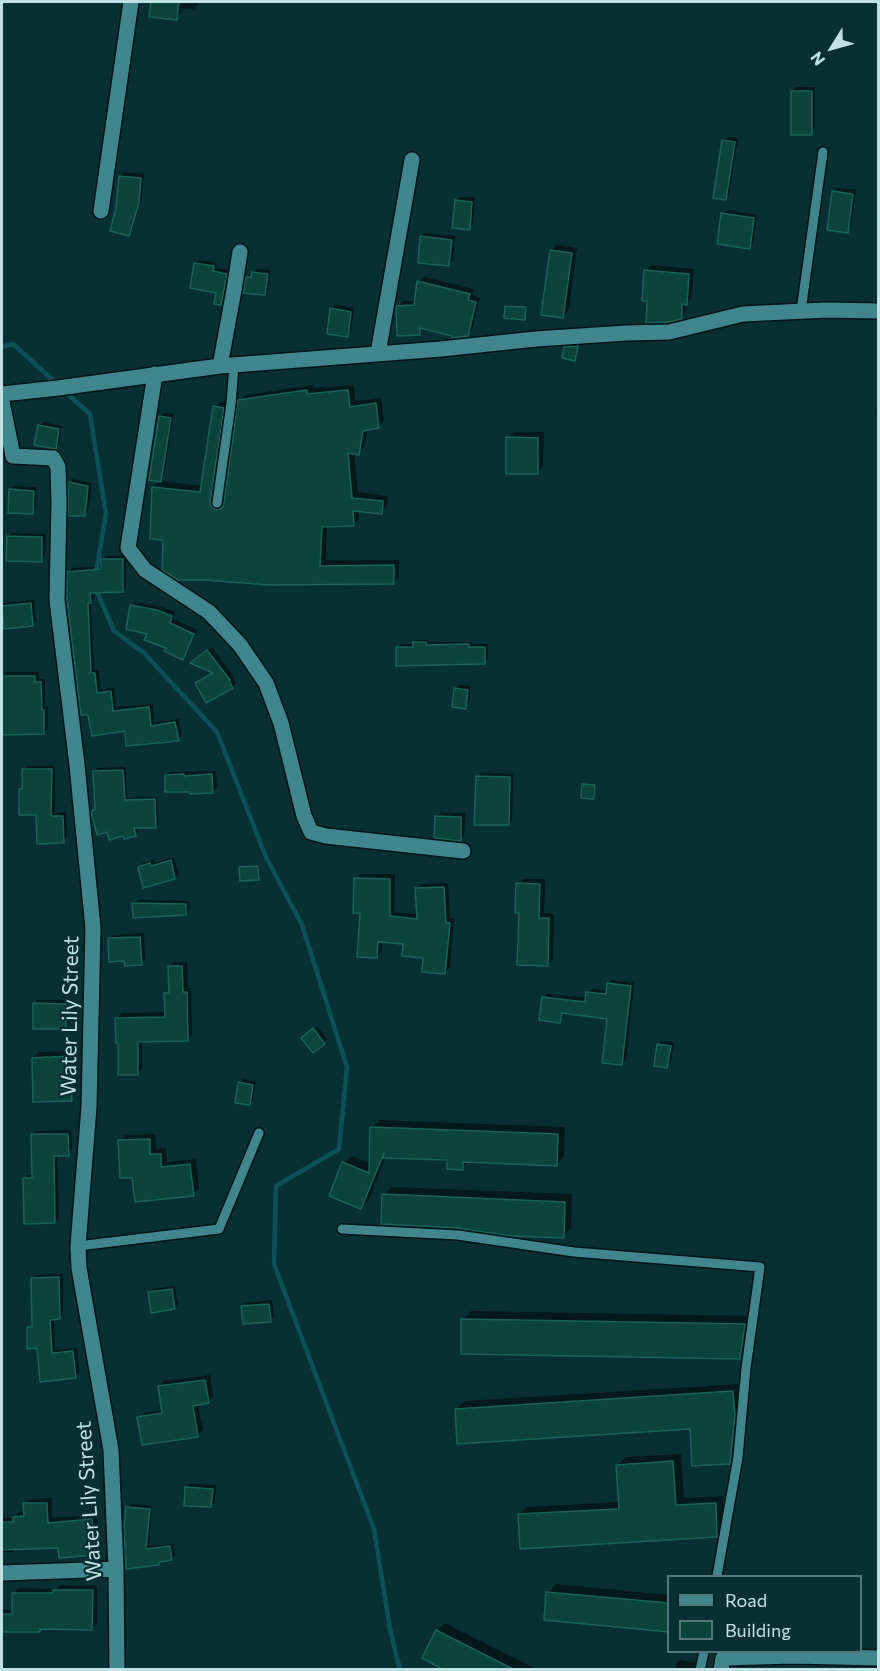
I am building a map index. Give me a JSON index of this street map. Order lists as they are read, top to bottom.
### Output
{
  "streets": {
    "street": ["Water Lily Street"]
  },
  "legend": ["Road", "Building"],
  "north": "bottom left"
}
